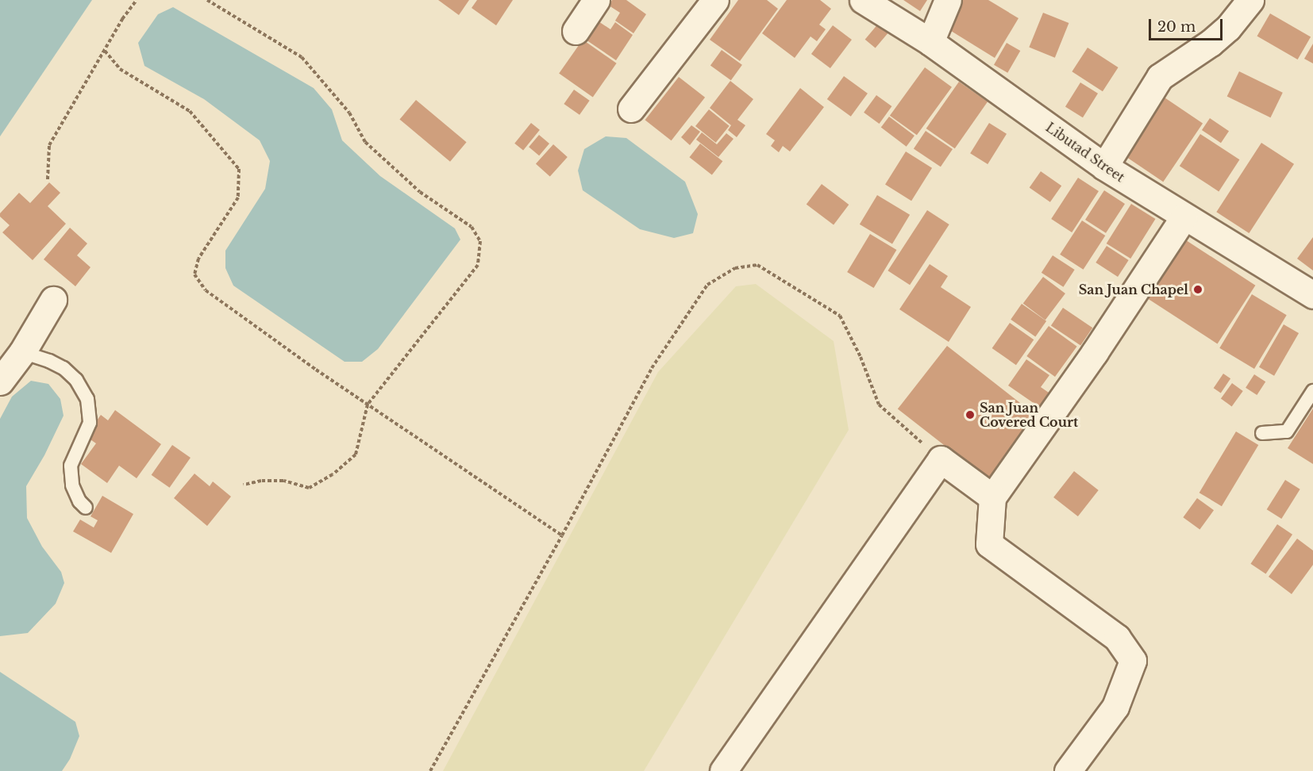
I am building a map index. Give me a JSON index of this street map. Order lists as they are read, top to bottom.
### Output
{
  "streets": {
    "street": ["Libutad Street"]
  },
  "places": ["San Juan Chapel", "San Juan Covered Court"],
  "scale_bar": "20 m"
}
